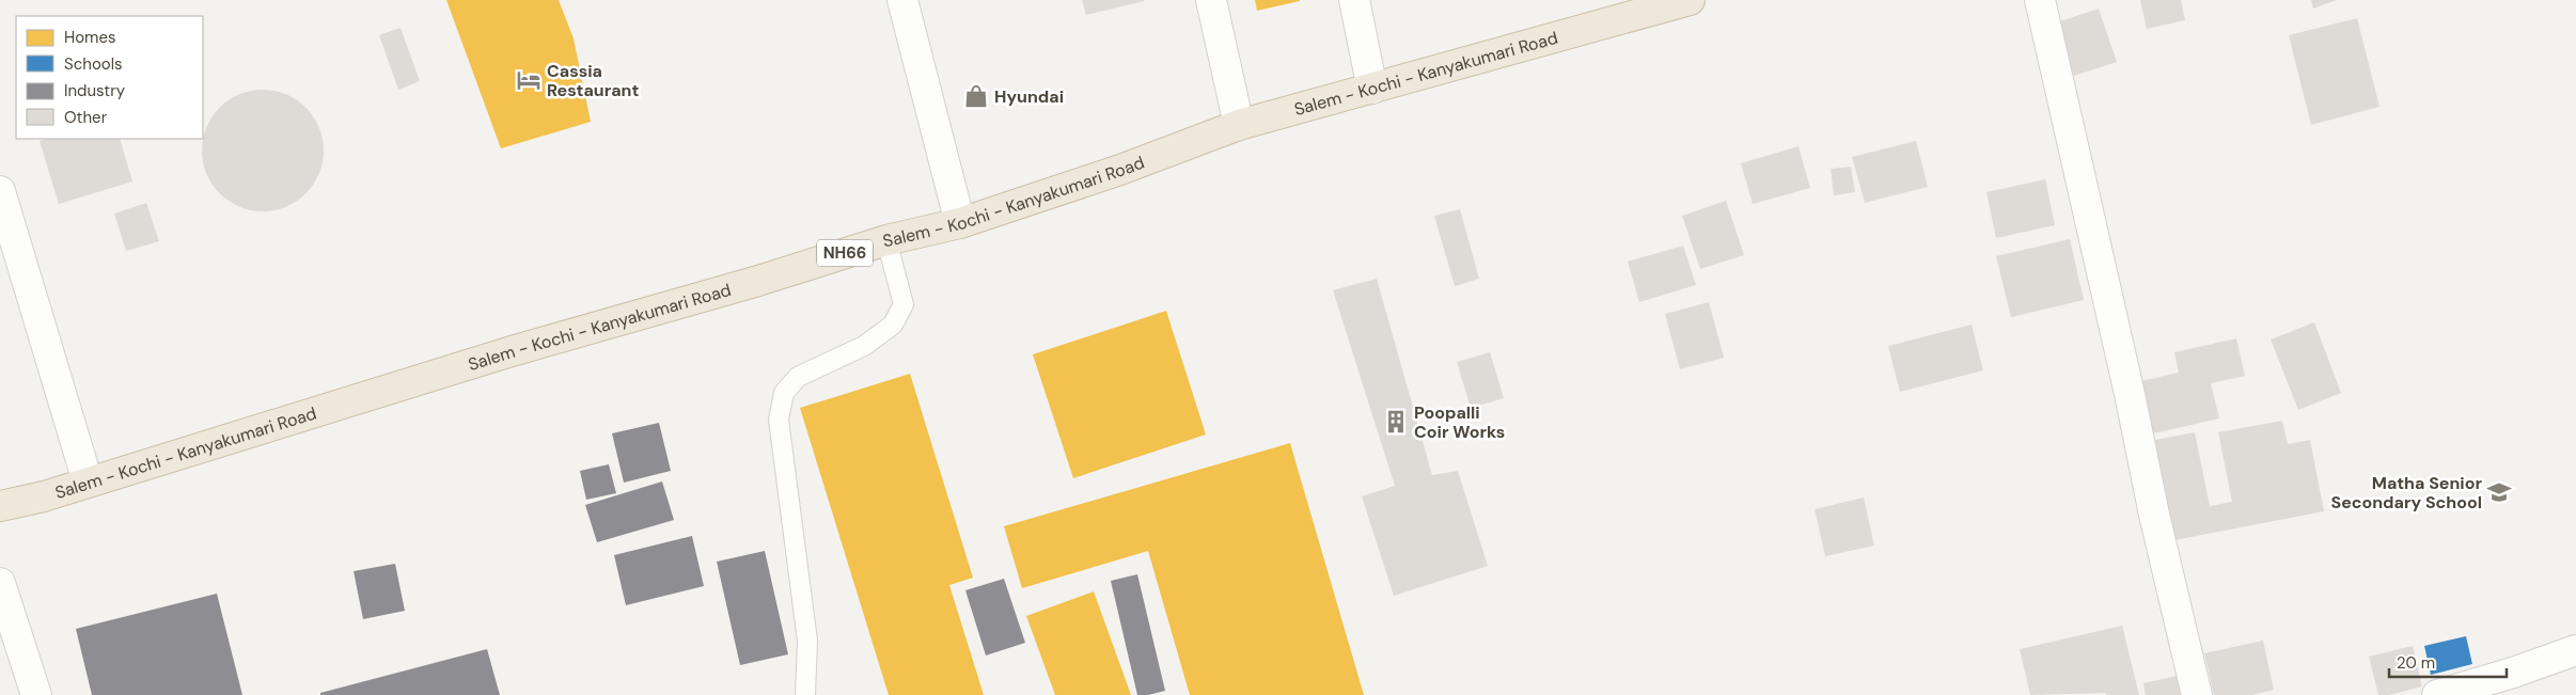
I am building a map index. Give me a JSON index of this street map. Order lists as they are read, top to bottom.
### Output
{
  "streets": {
    "highway": ["Salem - Kochi - Kanyakumari Road", "NH66"]
  },
  "places": {
    "hotel": ["Cassia Restaurant"],
    "shop": ["Hyundai"],
    "building": ["Poopalli Coir Works"],
    "school or university": ["Matha Senior Secondary School"]
  },
  "legend": [
    "Homes",
    "Schools",
    "Industry",
    "Other"
  ],
  "scale_bar": "20 m"
}
